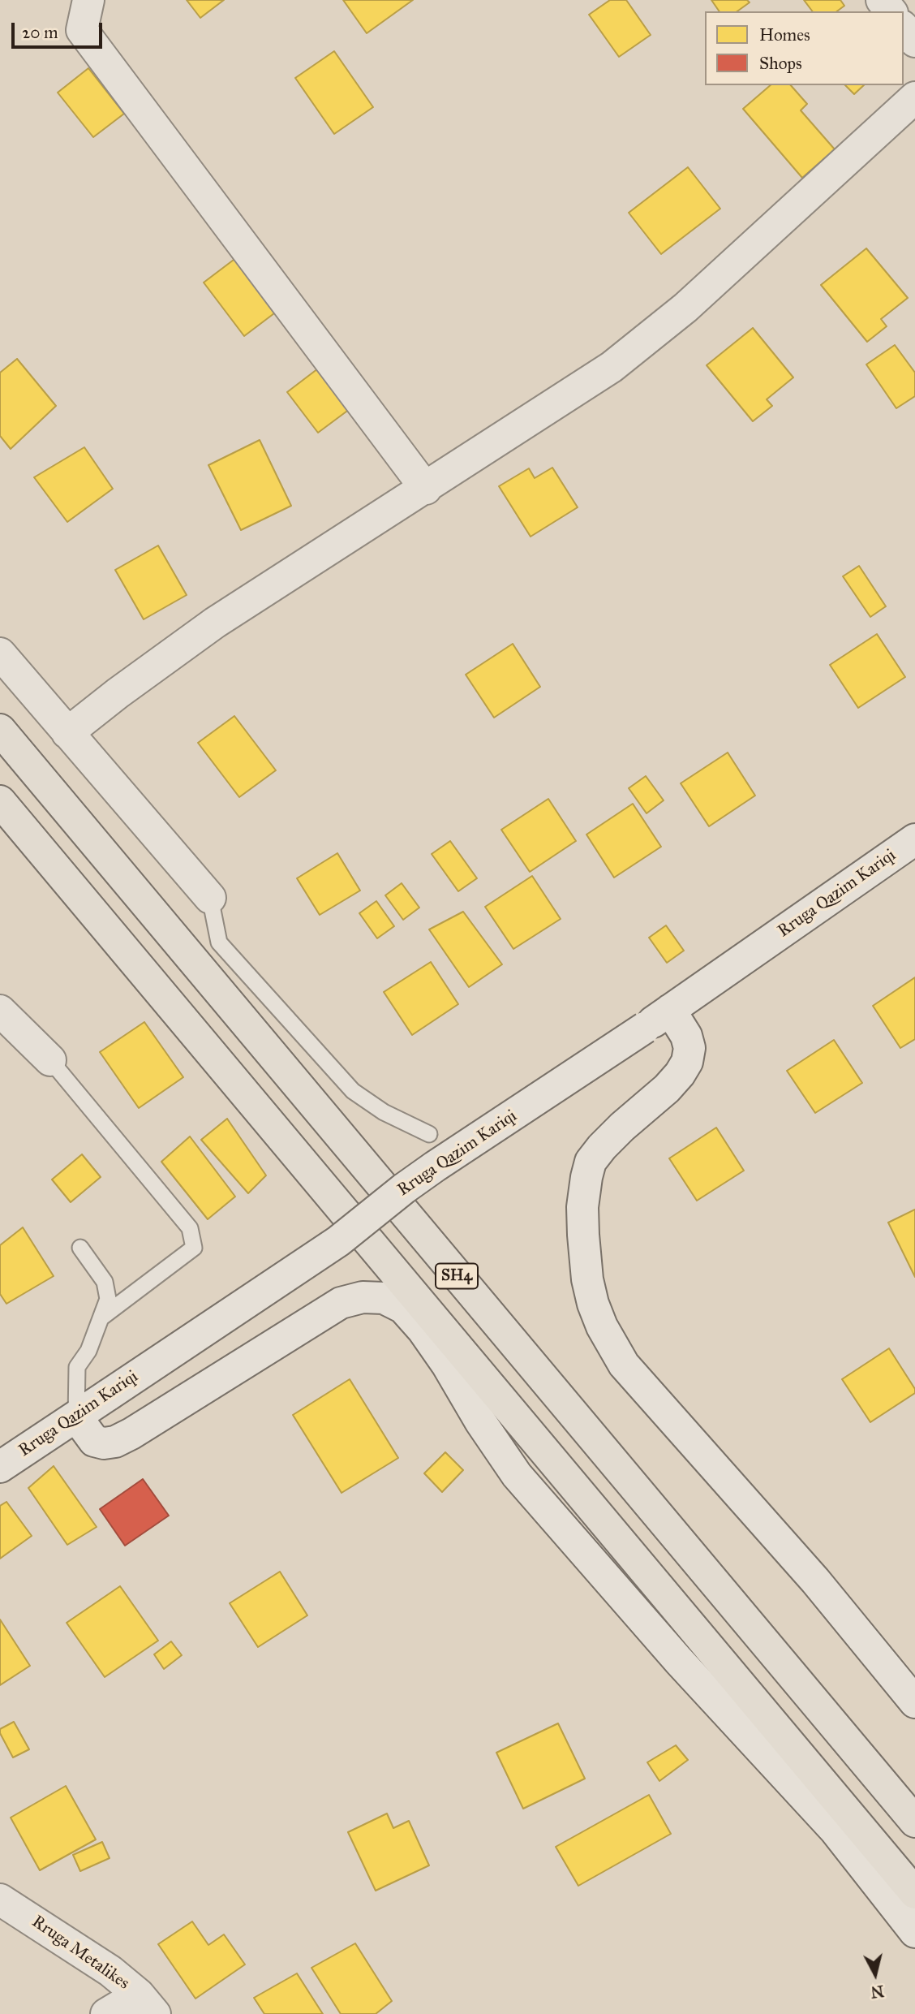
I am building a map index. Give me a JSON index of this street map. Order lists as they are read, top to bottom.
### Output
{
  "streets": {
    "highway": ["SH4"],
    "street": ["Rruga Qazim Kariqi", "Rruga Metalikes"]
  },
  "legend": ["Homes", "Shops"],
  "scale_bar": "20 m",
  "north": "bottom"
}
